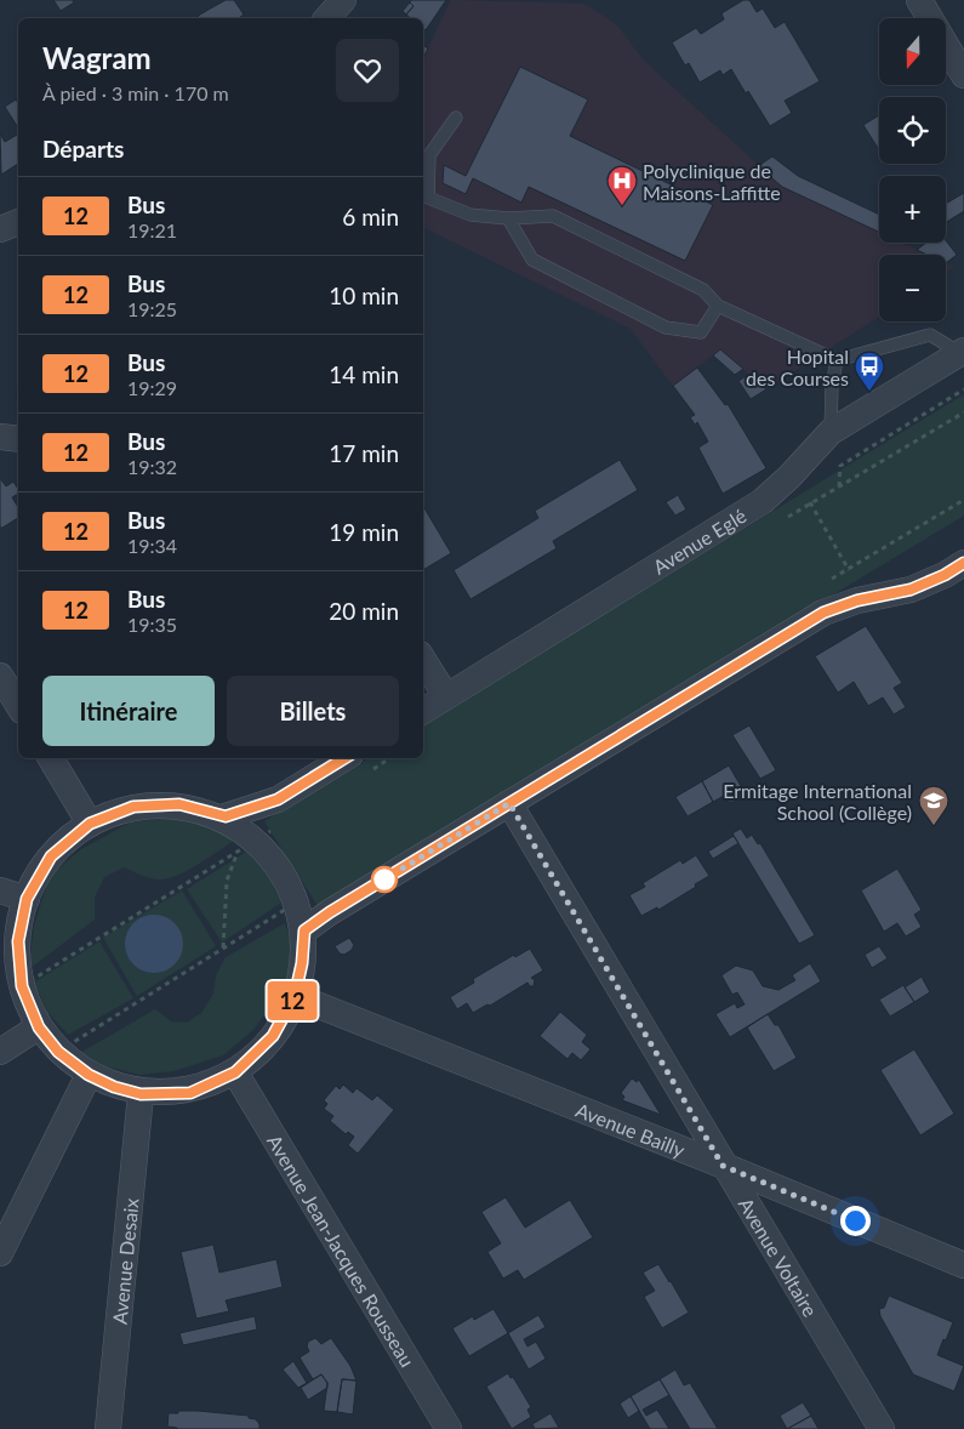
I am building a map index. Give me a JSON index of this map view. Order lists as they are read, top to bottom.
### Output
{
  "streets": {
    "street": [
      "Avenue Eglé",
      "Avenue Bailly",
      "Avenue Jean-Jacques Rousseau",
      "Avenue Voltaire",
      "Avenue Desaix"
    ]
  },
  "crossings": [
    ["Avenue Bailly", "Avenue Voltaire"]
  ],
  "places": {
    "hospital": ["Polyclinique de Maisons-Laffitte"],
    "bus stop": ["Hopital des Courses"],
    "school or university": ["Ermitage International School (Collège)"]
  },
  "lines": ["bus line 12"],
  "north": "bottom",
  "page": {
    "on_map": "12",
    "map_buttons": ["+", "−"],
    "heading": [
      ["Wagram", "À pied · 3 min · 170 m"],
      "Départs"
    ],
    "list": [
      {
        "mark": "12",
        "name": "Bus",
        "note": "19:21",
        "value": "6 min"
      },
      {
        "mark": "12",
        "name": "Bus",
        "note": "19:25",
        "value": "10 min"
      },
      {
        "mark": "12",
        "name": "Bus",
        "note": "19:29",
        "value": "14 min"
      },
      {
        "mark": "12",
        "name": "Bus",
        "note": "19:32",
        "value": "17 min"
      },
      {
        "mark": "12",
        "name": "Bus",
        "note": "19:34",
        "value": "19 min"
      },
      {
        "mark": "12",
        "name": "Bus",
        "note": "19:35",
        "value": "20 min"
      }
    ],
    "buttons": ["Itinéraire", "Billets"]
  }
}
